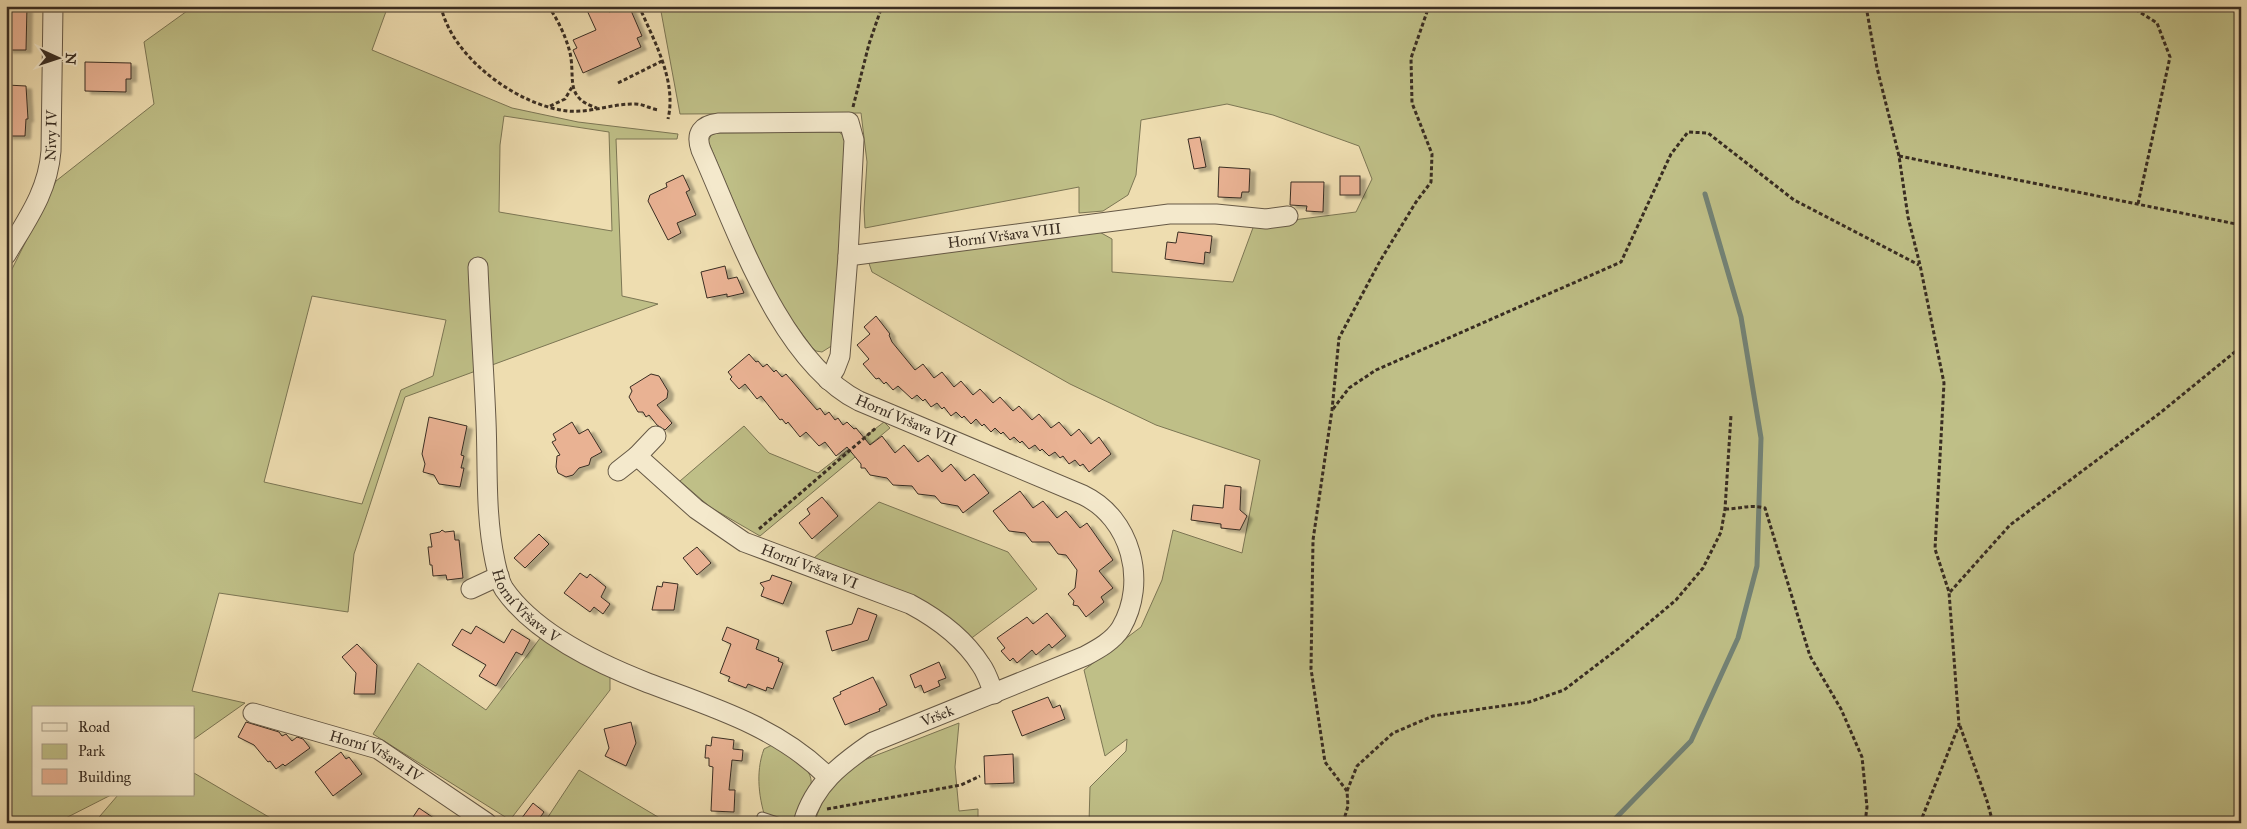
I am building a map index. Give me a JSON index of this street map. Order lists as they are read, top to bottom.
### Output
{
  "streets": {
    "street": [
      "Nivy IV",
      "Horní Vršava VIII",
      "Horní Vršava VII",
      "Horní Vršava VI",
      "Horní Vršava V",
      "Vršek",
      "Horní Vršava IV"
    ]
  },
  "crossings": [
    ["Horní Vršava VII", "Vršek"],
    ["Horní Vršava VI", "Vršek"],
    ["Horní Vršava V", "Vršek"]
  ],
  "legend": ["Road", "Park", "Building"],
  "north": "right"
}
